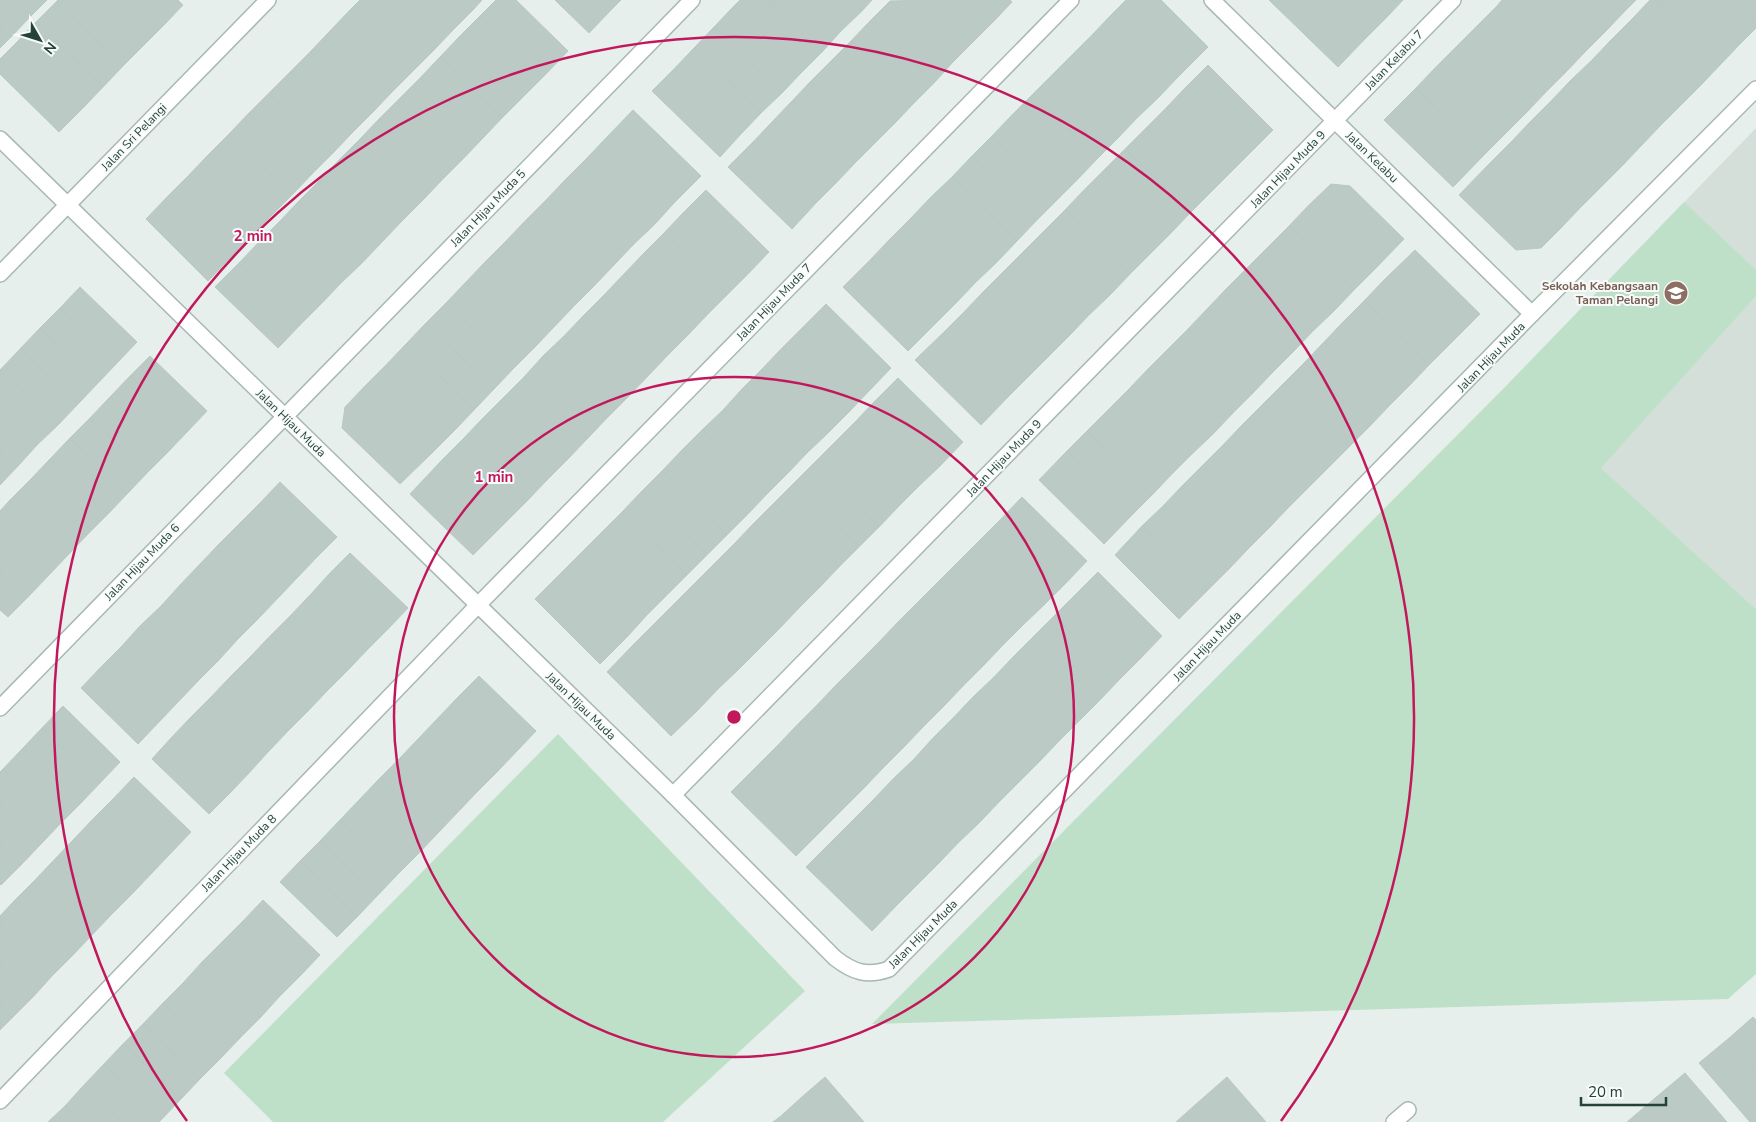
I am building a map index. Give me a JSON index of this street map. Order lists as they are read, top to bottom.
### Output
{
  "streets": {
    "street": [
      "Jalan Kelabu 7",
      "Jalan Sri Pelangi",
      "Jalan Kelabu",
      "Jalan Hijau Muda 9",
      "Jalan Hijau Muda 5",
      "Jalan Hijau Muda 7",
      "Jalan Hijau Muda",
      "Jalan Hijau Muda 6",
      "Jalan Hijau Muda 8"
    ]
  },
  "crossings": [
    ["Jalan Kelabu 7", "Jalan Kelabu"],
    ["Jalan Kelabu 7", "Jalan Hijau Muda 9"],
    ["Jalan Sri Pelangi", "Jalan Hijau Muda"],
    ["Jalan Kelabu", "Jalan Hijau Muda 9"],
    ["Jalan Kelabu", "Jalan Hijau Muda"],
    ["Jalan Hijau Muda 9", "Jalan Hijau Muda"],
    ["Jalan Hijau Muda 5", "Jalan Hijau Muda"],
    ["Jalan Hijau Muda 5", "Jalan Hijau Muda 6"],
    ["Jalan Hijau Muda 7", "Jalan Hijau Muda"],
    ["Jalan Hijau Muda 7", "Jalan Hijau Muda 8"],
    ["Jalan Hijau Muda", "Jalan Hijau Muda 6"],
    ["Jalan Hijau Muda", "Jalan Hijau Muda 8"]
  ],
  "places": {
    "school or university": ["Sekolah Kebangsaan Taman Pelangi"]
  },
  "scale_bar": "20 m",
  "north": "bottom right",
  "rings": ["2 min", "1 min"]
}
